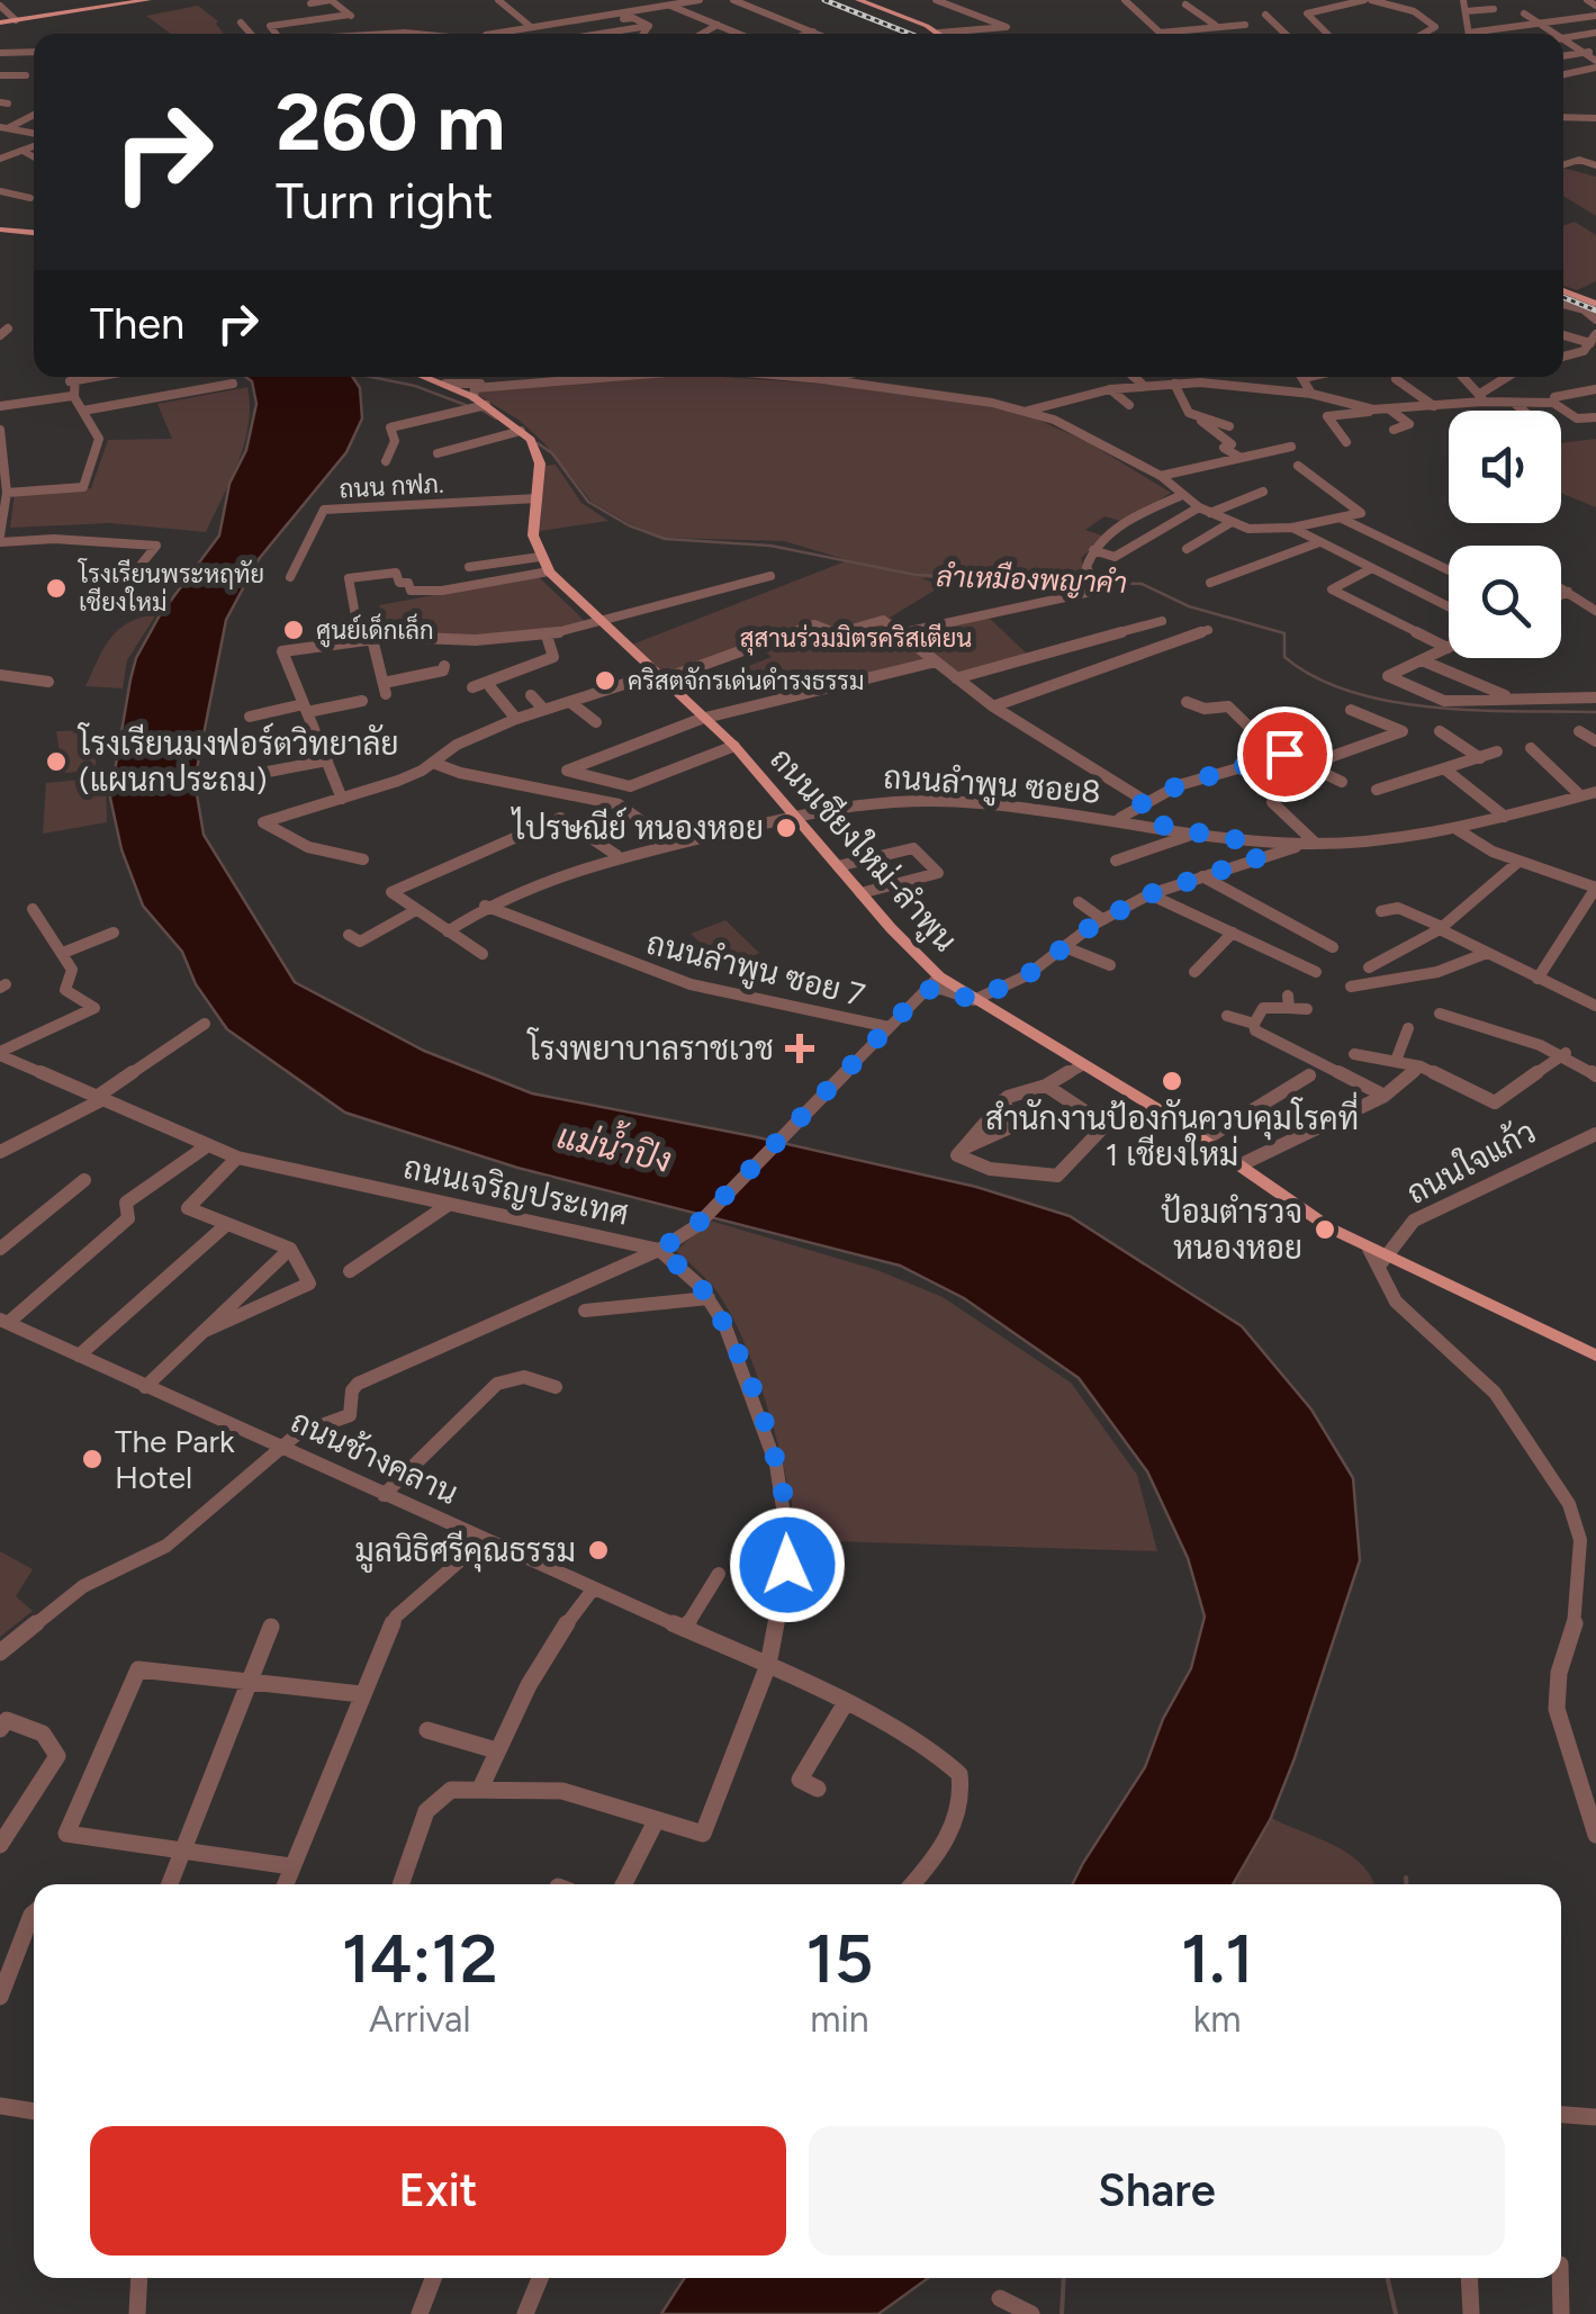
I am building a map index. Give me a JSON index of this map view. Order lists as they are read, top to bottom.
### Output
{
  "streets": {
    "main road": ["ถนนเชียงใหม่-ลำพูน"],
    "street": [
      "ถนน กฟภ.",
      "ถนนลำพูน ซอย8",
      "ถนนลำพูน ซอย 7",
      "ถนนใจแก้ว",
      "ถนนเจริญประเทศ",
      "ถนนช้างคลาน"
    ]
  },
  "crossings": [
    ["ถนน กฟภ.", "ถนนเชียงใหม่-ลำพูน"],
    ["ถนนลำพูน ซอย8", "ถนนเชียงใหม่-ลำพูน"],
    ["ถนนลำพูน ซอย8", "ถนนลำพูน ซอย 7"],
    ["ถนนเชียงใหม่-ลำพูน", "ถนนใจแก้ว"],
    ["ถนนเจริญประเทศ", "ถนนช้างคลาน"]
  ],
  "water": ["ลำเหมืองพญาคำ", "แม่น้ำปิง"],
  "parks": ["สุสานร่วมมิตรคริสเตียน"],
  "places": {
    "other": [
      "โรงเรียนพระหฤทัย เชียงใหม่",
      "ศูนย์เด็กเล็ก",
      "คริสตจักรเด่นดำรงธรรม",
      "โรงเรียนมงฟอร์ตวิทยาลัย (แผนกประถม)",
      "ไปรษณีย์ หนองหอย",
      "สำนักงานป้องกันควบคุมโรคที่ 1 เชียงใหม่",
      "ป้อมตำรวจ หนองหอย",
      "The Park Hotel",
      "มูลนิธิศรีคุณธรรม"
    ],
    "health": ["โรงพยาบาลราชเวช"]
  },
  "page": {
    "turn": ["260 m", "Turn right"],
    "then": "Then",
    "eta": [
      "14:12",
      "Arrival",
      "15",
      "min",
      "1.1",
      "km"
    ],
    "buttons": ["Exit", "Share"]
  }
}
